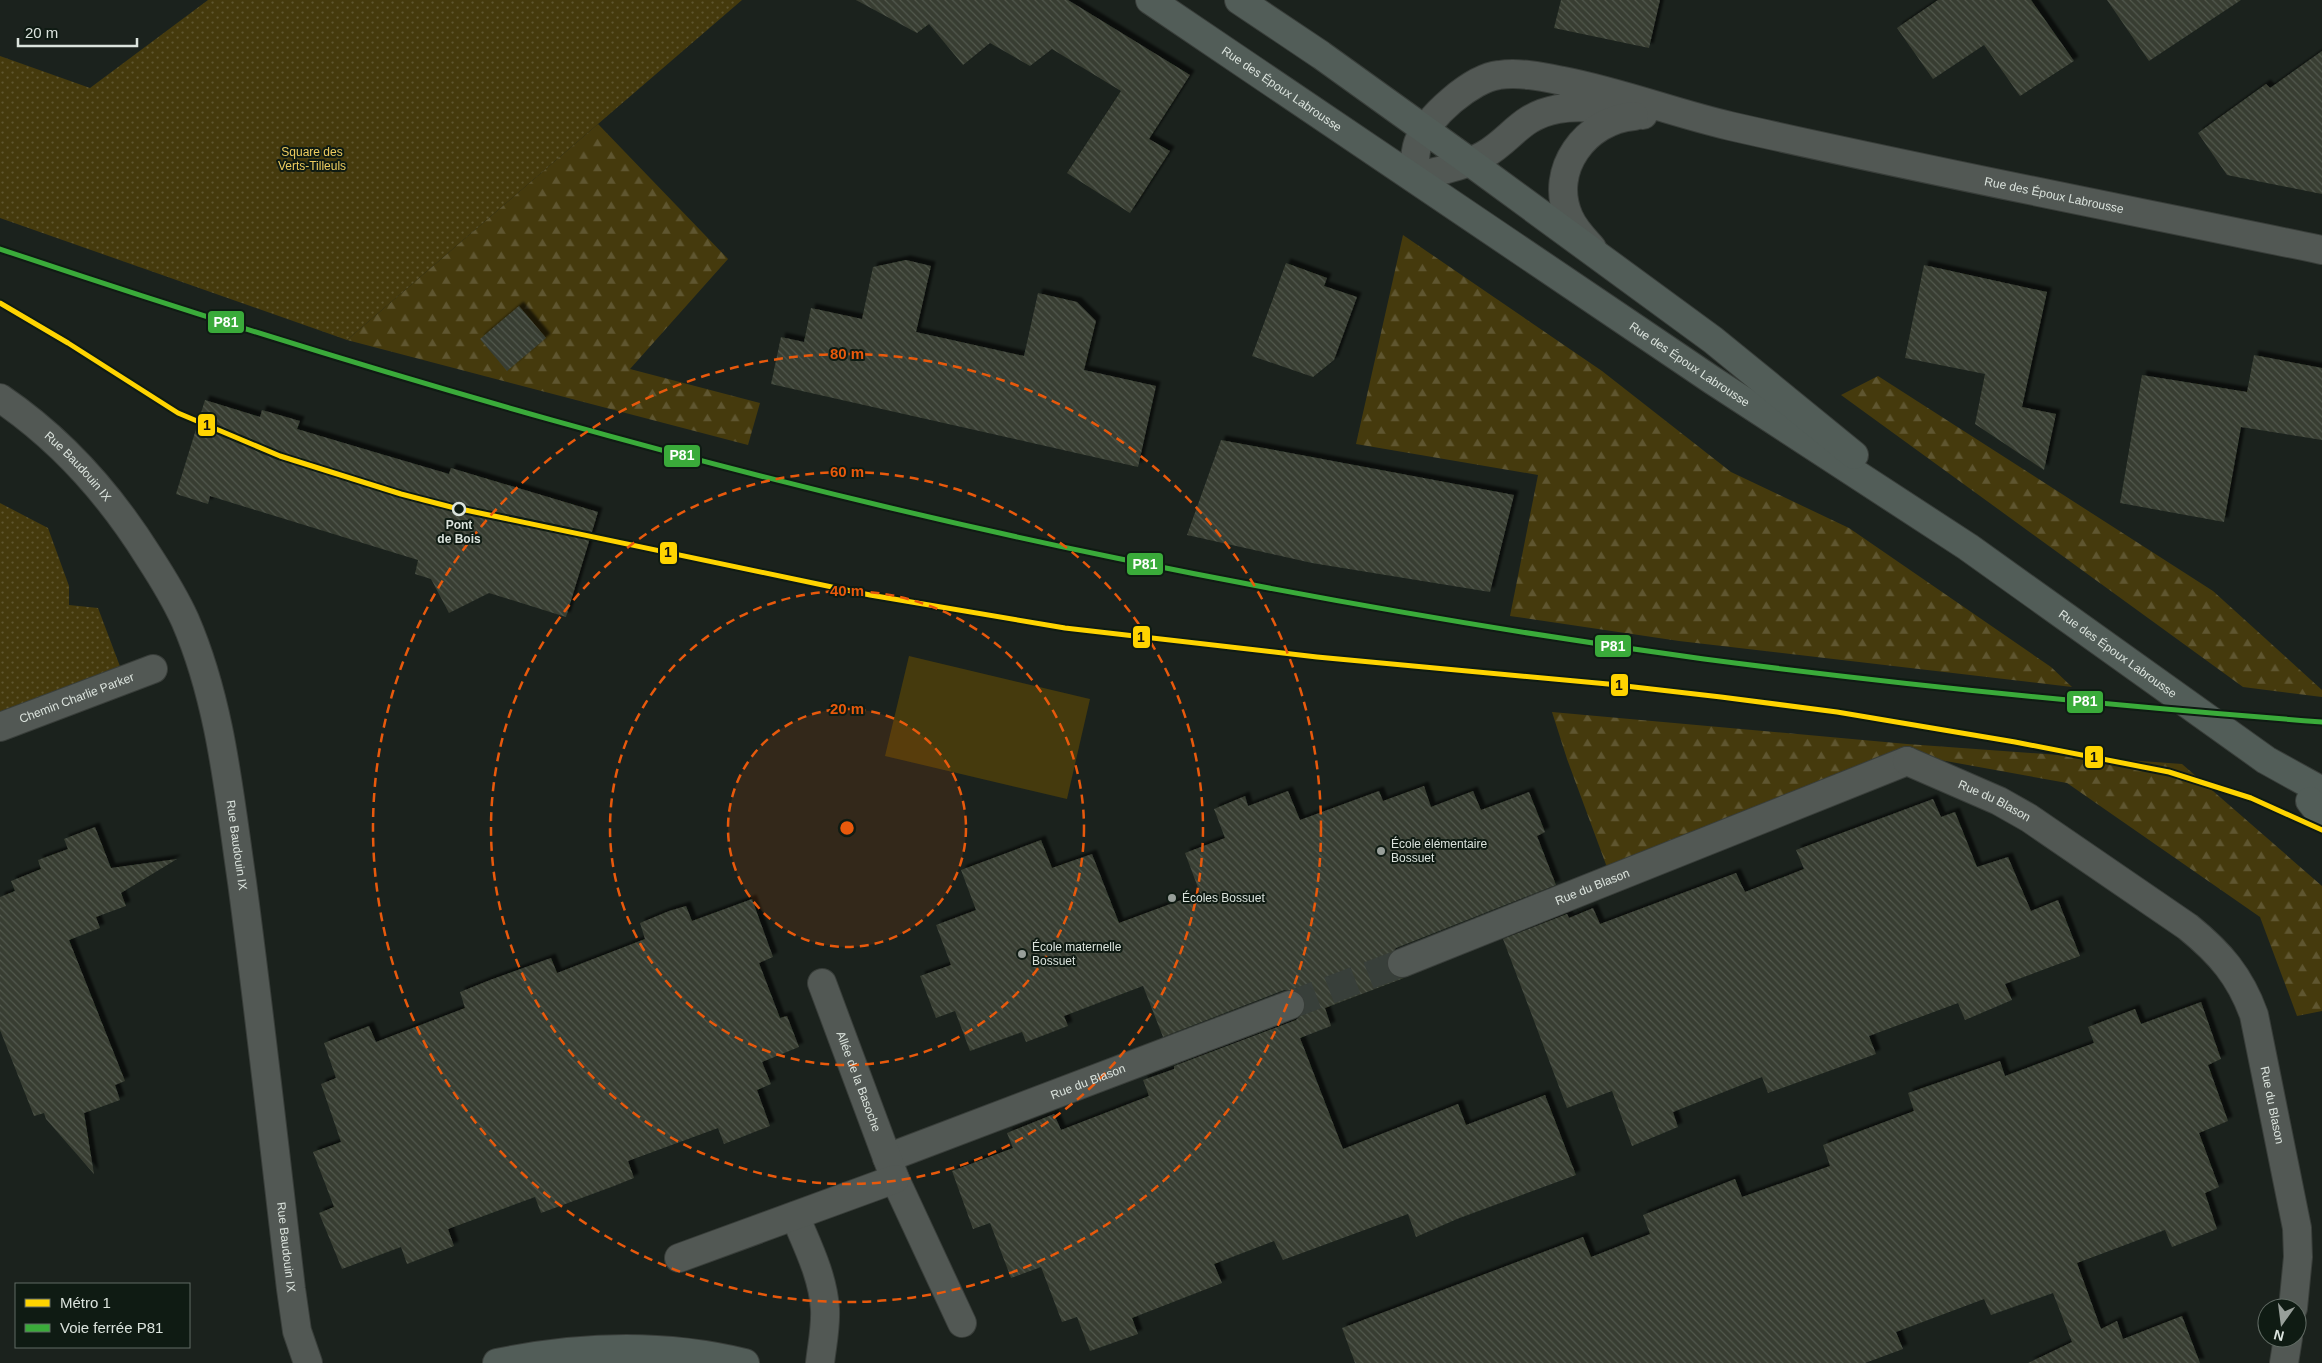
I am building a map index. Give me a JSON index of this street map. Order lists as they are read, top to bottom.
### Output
{
  "streets": {
    "main road": ["Rue des Époux Labrousse"],
    "street": [
      "Rue Baudouin IX",
      "Chemin Charlie Parker",
      "Rue du Blason",
      "Allée de la Basoche"
    ]
  },
  "crossings": [
    ["Rue du Blason", "Allée de la Basoche"]
  ],
  "parks": ["Square des Verts-Tilleuls"],
  "places": [
    "Pont de Bois",
    "École élémentaire Bossuet",
    "Écoles Bossuet",
    "École maternelle Bossuet"
  ],
  "lines": ["rail line P81", "metro line 1"],
  "legend": ["Métro 1", "Voie ferrée P81"],
  "scale_bar": "20 m",
  "north": "bottom",
  "rings": [
    "80 m",
    "60 m",
    "40 m",
    "20 m"
  ]
}
